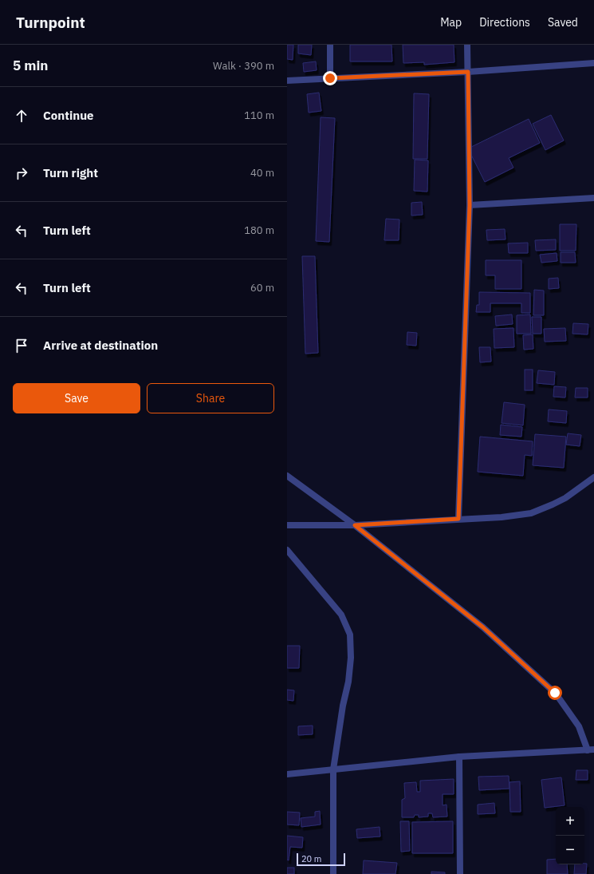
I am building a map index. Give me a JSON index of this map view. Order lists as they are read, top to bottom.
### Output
{
  "scale_bar": "20 m",
  "page": {
    "header": "Turnpoint",
    "nav": ["Map", "Directions", "Saved"],
    "heading": ["5 min", "Walk · 390 m"],
    "list": [
      ["Continue", "110 m"],
      ["Turn right", "40 m"],
      ["Turn left", "180 m"],
      ["Turn left", "60 m"],
      "Arrive at destination"
    ],
    "buttons": ["Save", "Share"],
    "map_buttons": ["+", "−"],
    "scale": "20 m"
  }
}
